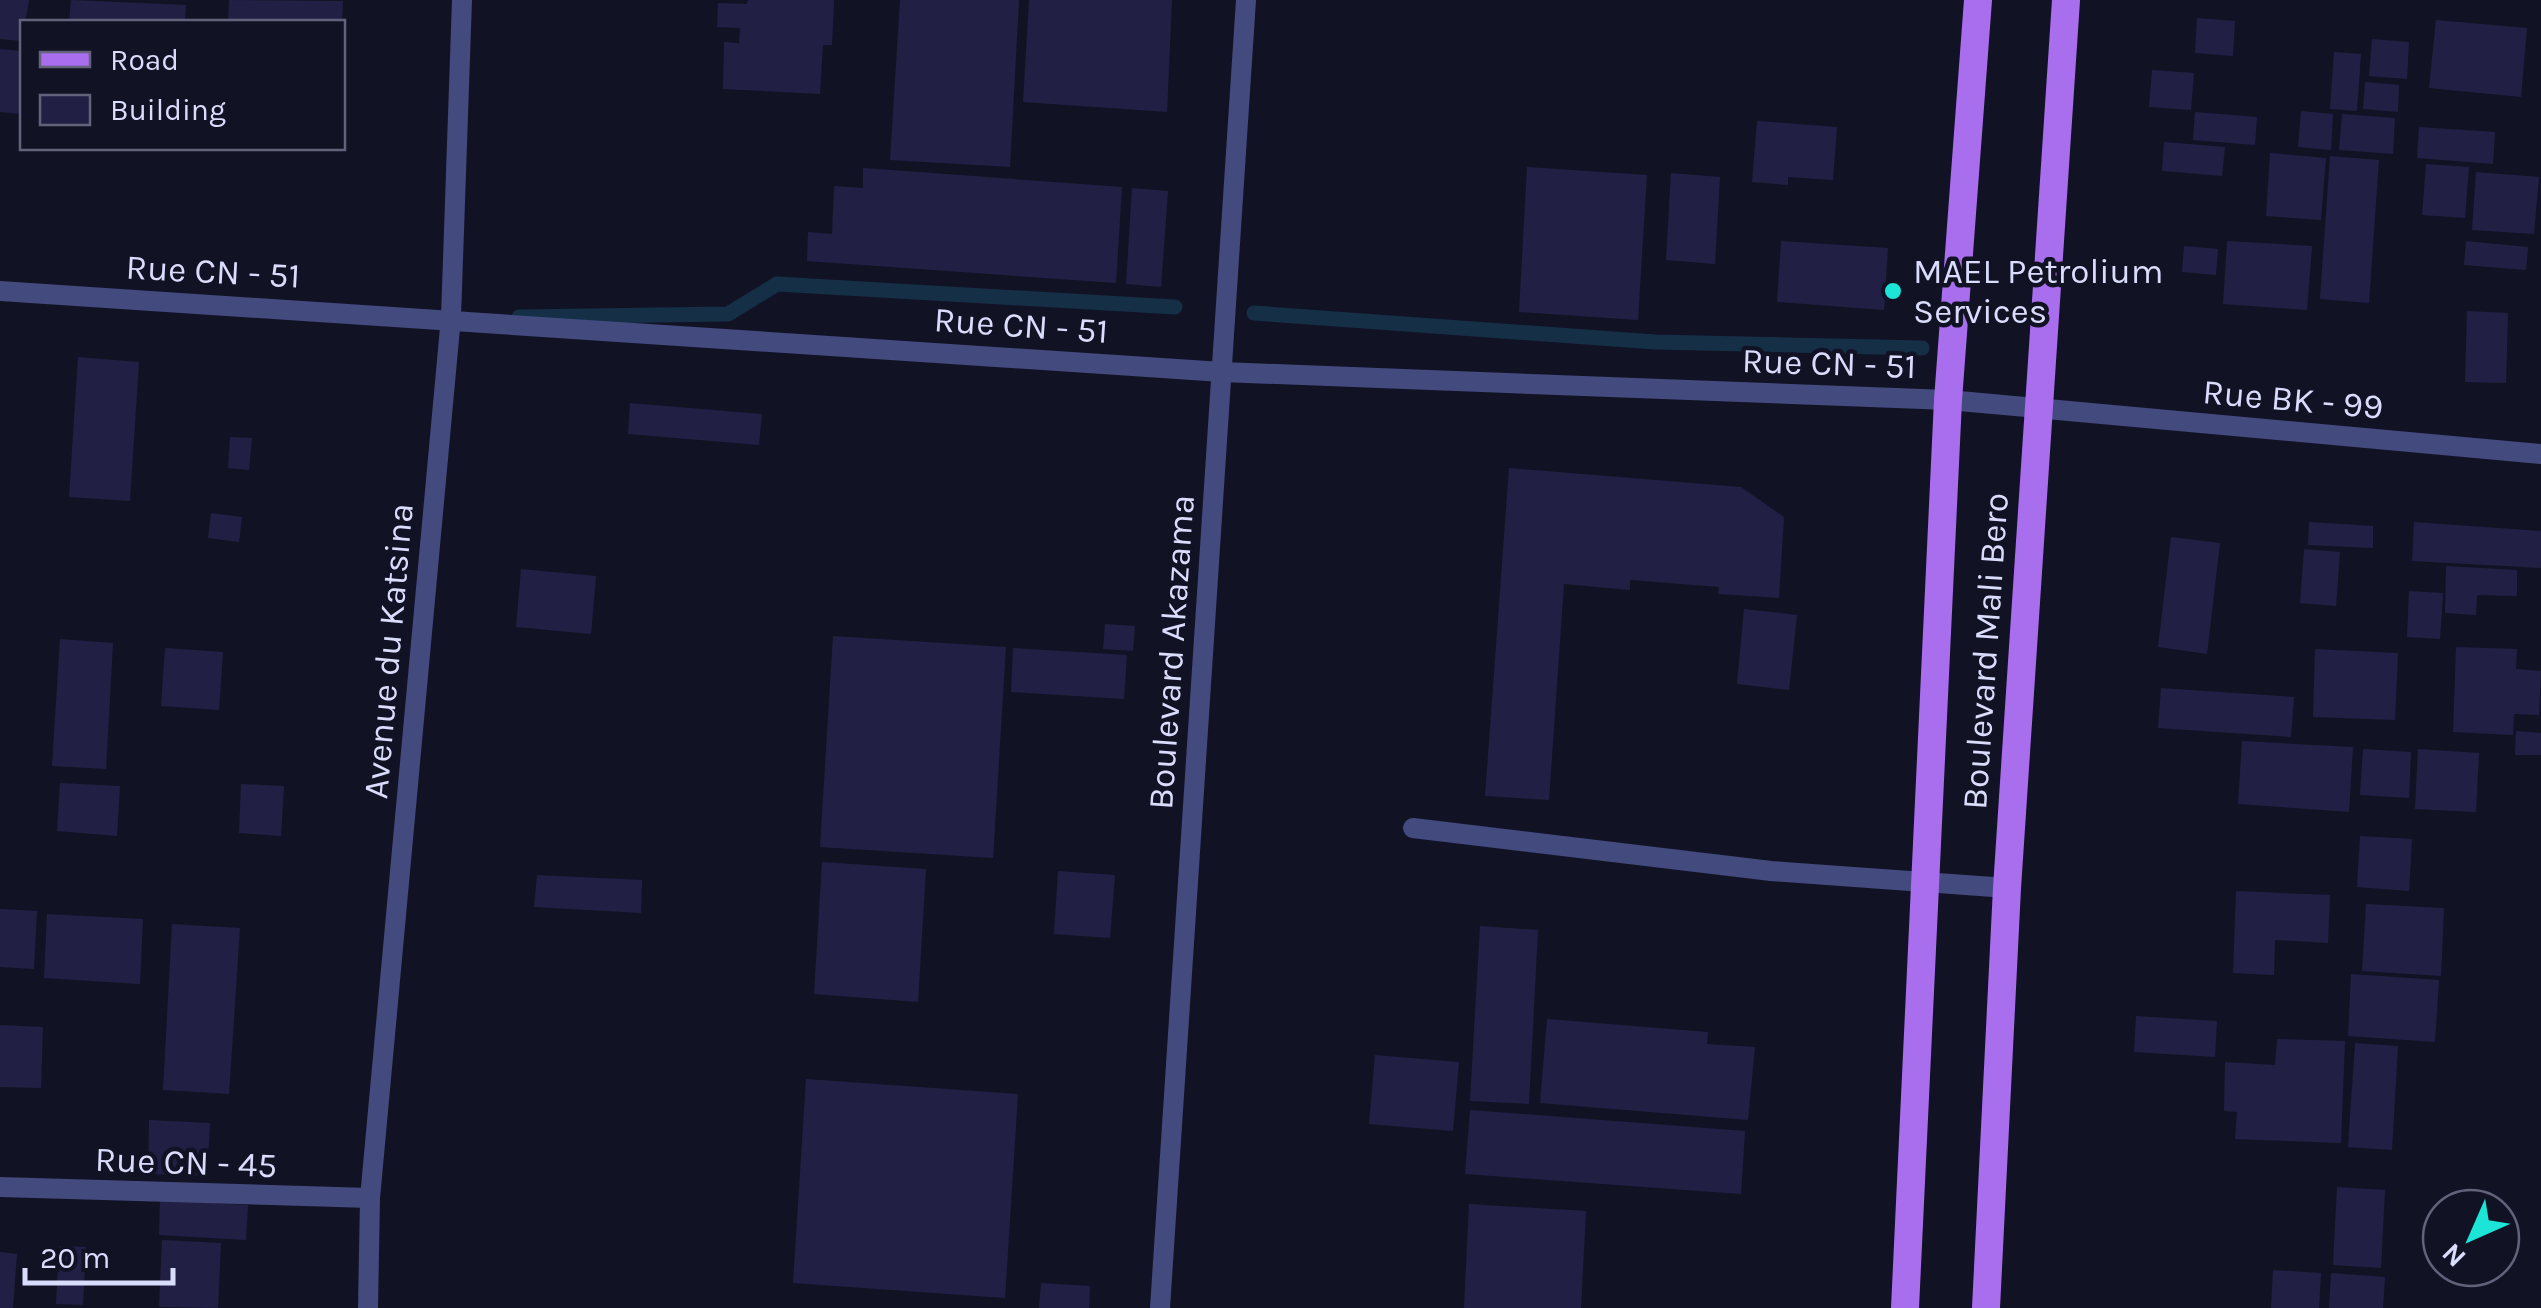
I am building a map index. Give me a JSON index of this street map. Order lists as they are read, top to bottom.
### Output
{
  "streets": {
    "main road": ["Boulevard Mali Bero"],
    "street": [
      "Rue CN - 51",
      "Rue BK - 99",
      "Avenue du Katsina",
      "Boulevard Akazama",
      "Rue CN - 45"
    ]
  },
  "crossings": [
    ["Rue CN - 51", "Rue BK - 99"],
    ["Rue CN - 51", "Avenue du Katsina"],
    ["Rue CN - 51", "Boulevard Mali Bero"],
    ["Rue CN - 51", "Boulevard Akazama"],
    ["Rue BK - 99", "Boulevard Mali Bero"],
    ["Avenue du Katsina", "Rue CN - 45"]
  ],
  "places": ["MAEL Petrolium Services"],
  "legend": ["Road", "Building"],
  "scale_bar": "20 m",
  "north": "bottom left"
}
